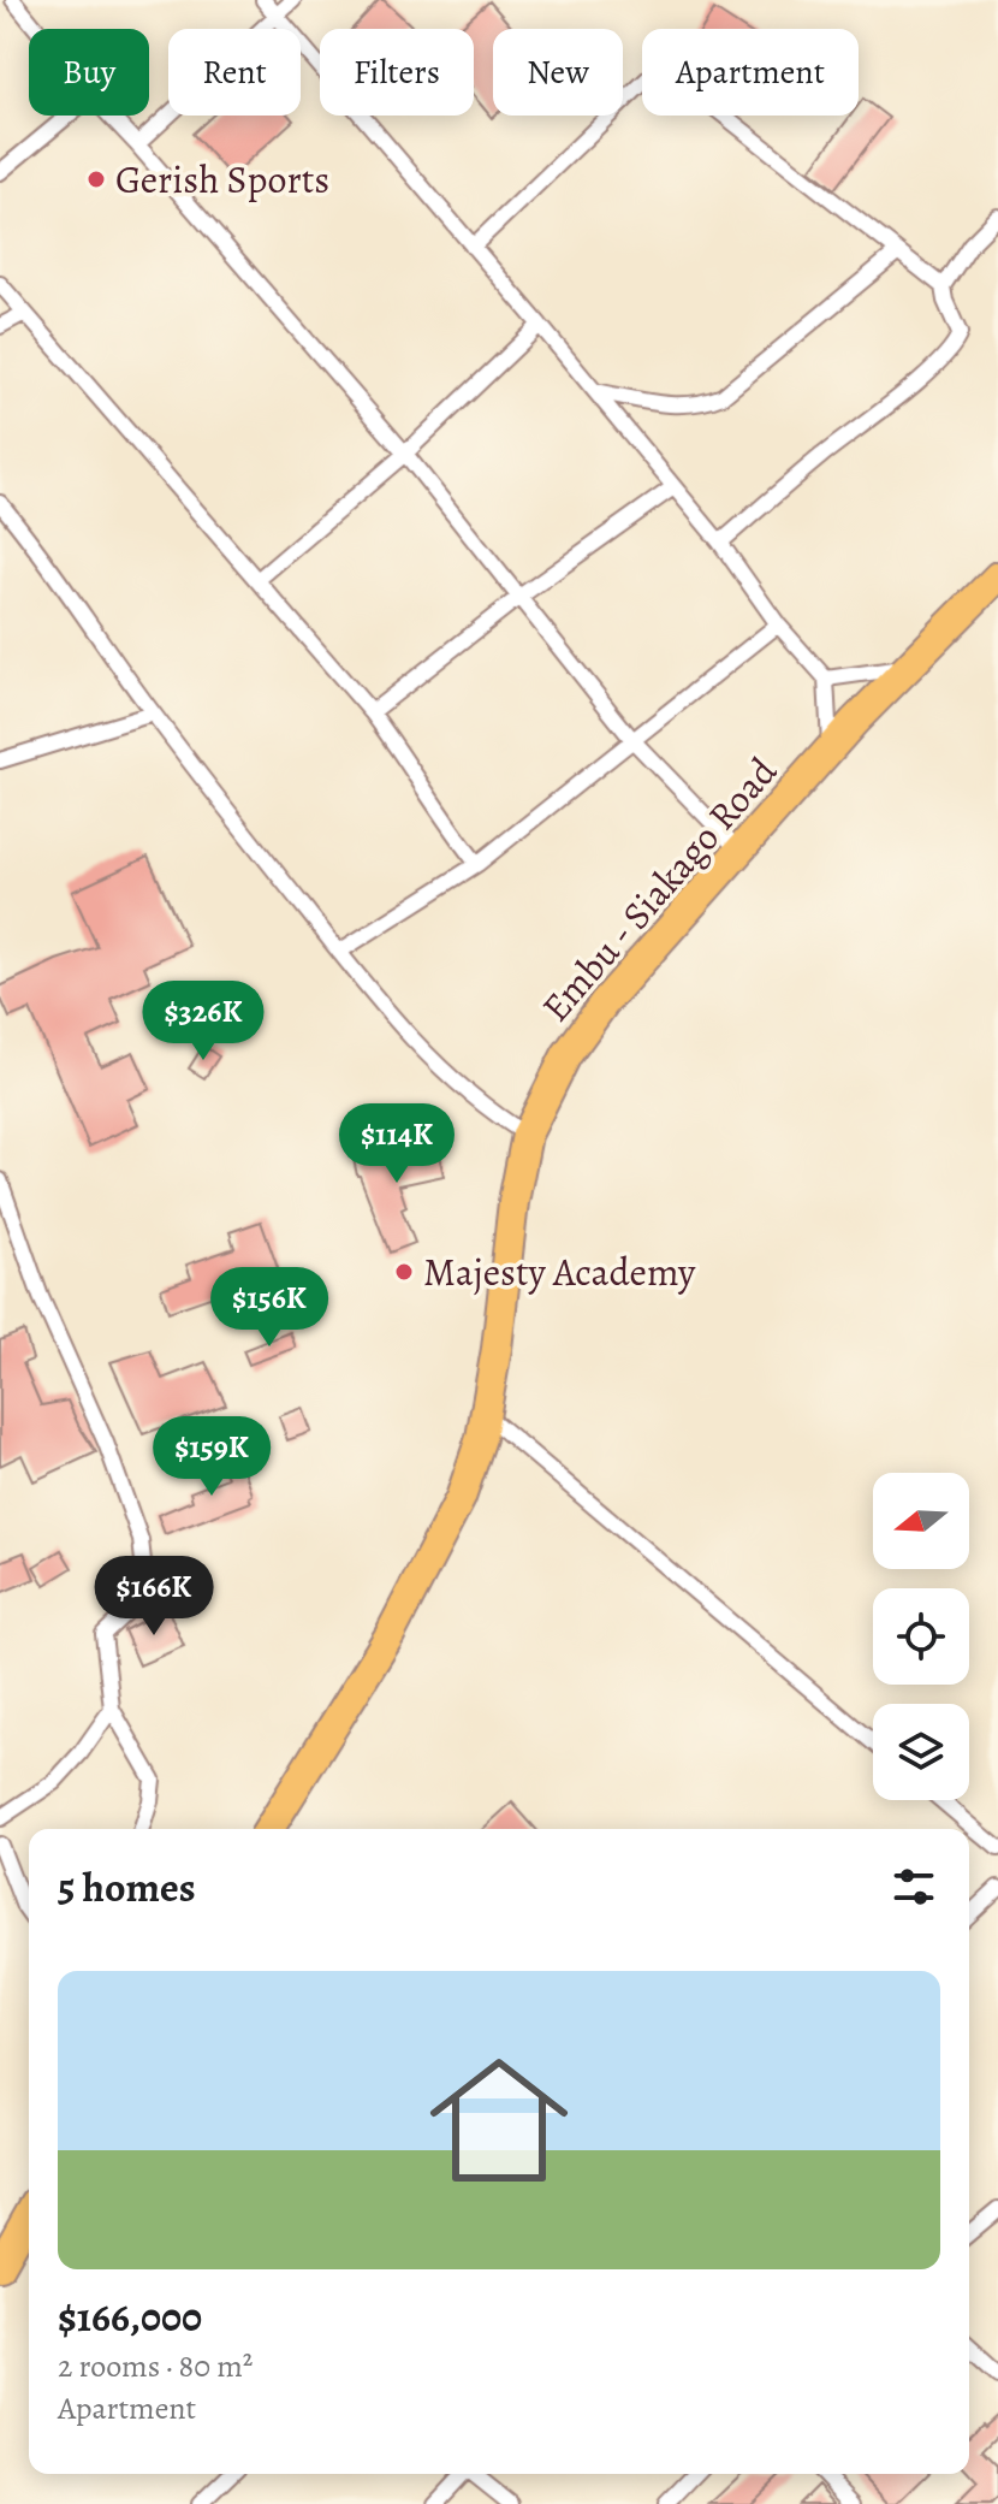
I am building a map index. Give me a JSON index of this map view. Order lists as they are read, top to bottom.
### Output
{
  "streets": {
    "highway": ["Embu - Siakago Road"]
  },
  "places": ["Gerish Sports", "Majesty Academy"],
  "north": "left",
  "page": {
    "chip": [
      "Buy",
      "Rent",
      "Filters",
      "New",
      "Apartment"
    ],
    "price": [
      "$326K",
      "$114K",
      "$156K",
      "$159K",
      "$166K"
    ],
    "heading": "5 homes",
    "list": [
      {
        "name": "$166,000",
        "note": "2 rooms · 80 m² · Apartment"
      }
    ]
  }
}
